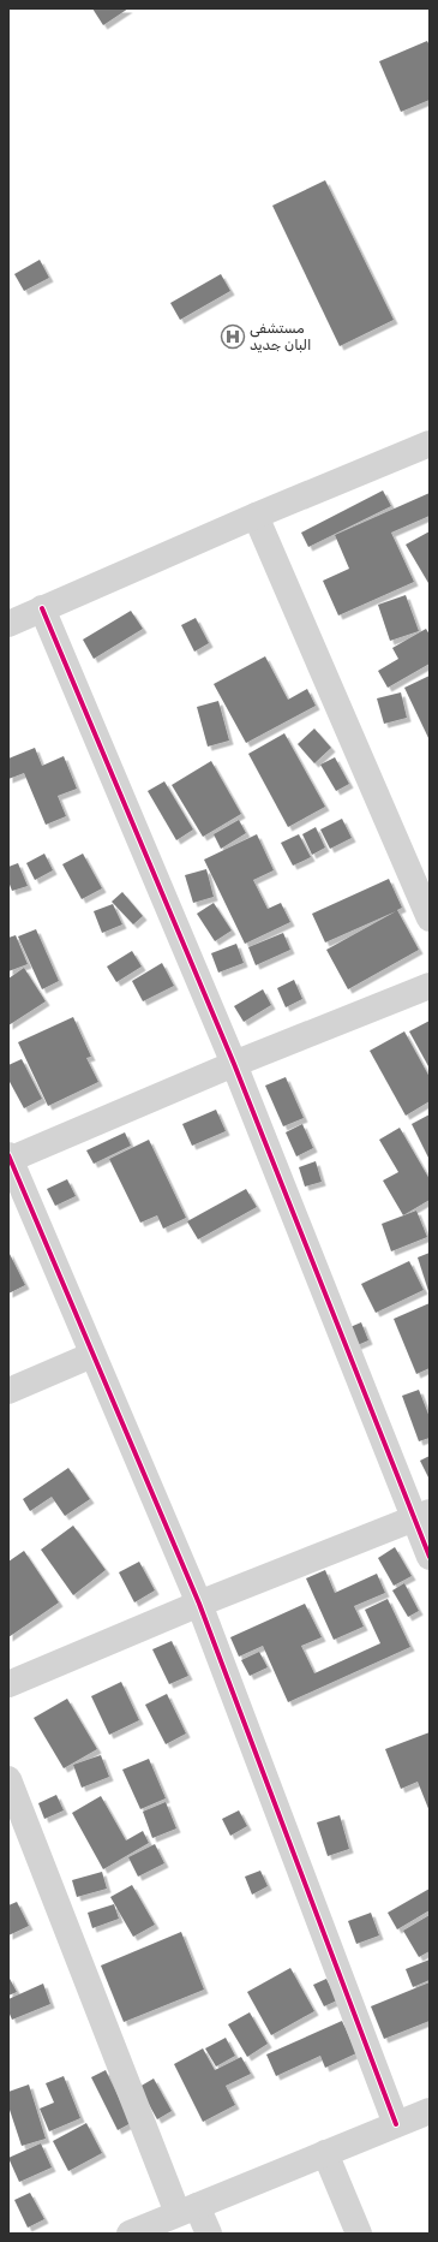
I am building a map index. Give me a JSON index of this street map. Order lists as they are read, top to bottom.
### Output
{
  "places": {
    "hospital": ["مستشفى البان جديد"]
  }
}
